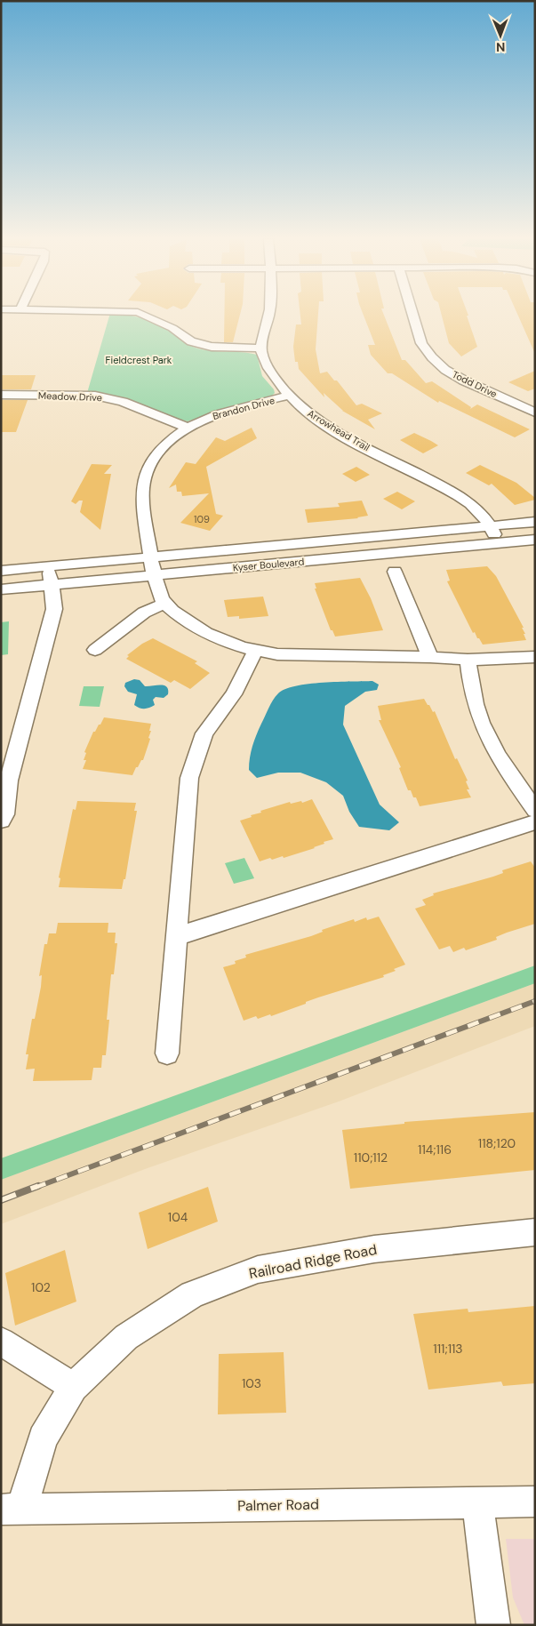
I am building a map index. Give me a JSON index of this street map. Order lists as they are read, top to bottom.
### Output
{
  "streets": {
    "street": [
      "Todd Drive",
      "Meadow Drive",
      "Brandon Drive",
      "Arrowhead Trail",
      "Kyser Boulevard",
      "Railroad Ridge Road",
      "Palmer Road"
    ]
  },
  "crossings": [
    ["Meadow Drive", "Brandon Drive"],
    ["Brandon Drive", "Arrowhead Trail"],
    ["Brandon Drive", "Kyser Boulevard"],
    ["Arrowhead Trail", "Kyser Boulevard"],
    ["Railroad Ridge Road", "Palmer Road"]
  ],
  "parks": ["Fieldcrest Park"],
  "house_numbers": [
    "109",
    "118;120",
    "114;116",
    "110;112",
    "104",
    "102",
    "111;113",
    "103"
  ],
  "north": "bottom"
}
